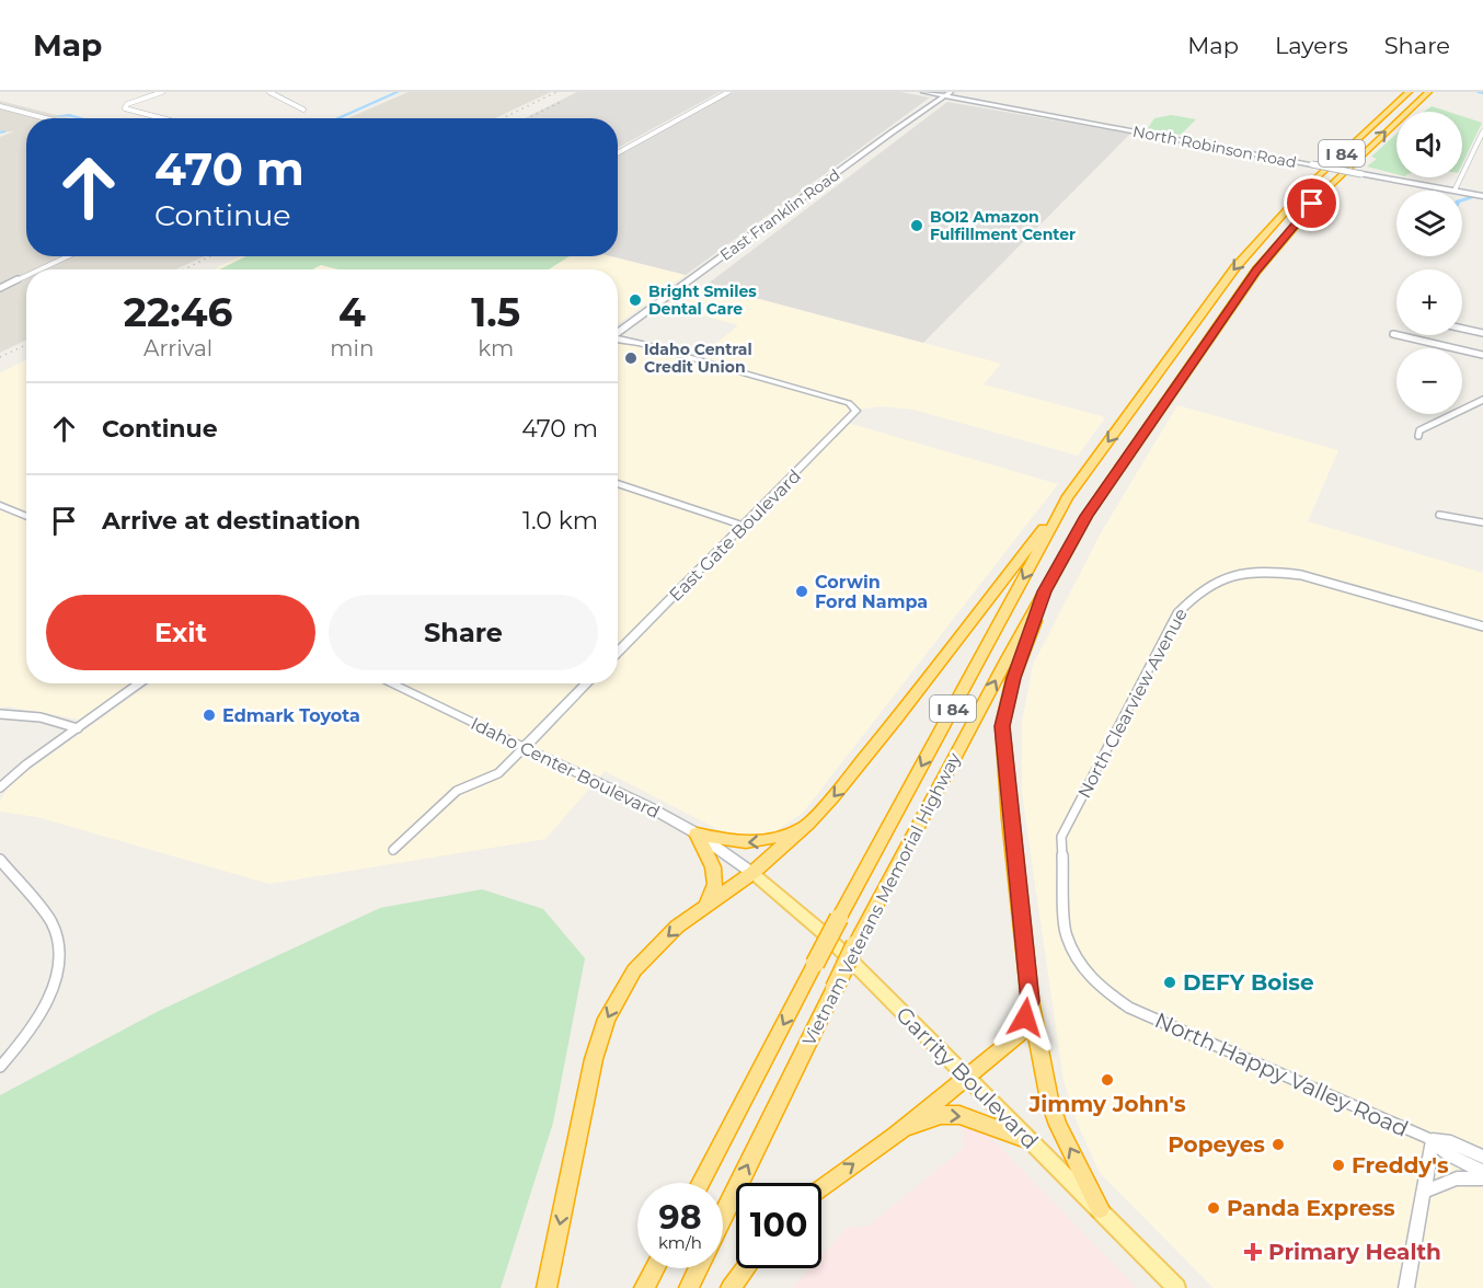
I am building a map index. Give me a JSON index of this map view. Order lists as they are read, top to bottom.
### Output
{
  "streets": {
    "highway": ["I 84", "Vietnam Veterans Memorial Highway"],
    "main road": ["Garrity Boulevard"],
    "street": [
      "North Robinson Road",
      "East Franklin Road",
      "East Gate Boulevard",
      "North Clearview Avenue",
      "Idaho Center Boulevard",
      "North Happy Valley Road"
    ]
  },
  "crossings": [
    ["North Robinson Road", "East Franklin Road"],
    ["North Clearview Avenue", "North Happy Valley Road"],
    ["Idaho Center Boulevard", "Garrity Boulevard"]
  ],
  "places": {
    "other": [
      "BOI2 Amazon Fulfillment Center",
      "Bright Smiles Dental Care",
      "Idaho Central Credit Union",
      "Corwin Ford Nampa",
      "Edmark Toyota",
      "DEFY Boise",
      "Jimmy John's",
      "Popeyes",
      "Freddy's",
      "Panda Express"
    ],
    "health": ["Primary Health"]
  },
  "page": {
    "header": "Map",
    "nav": ["Map", "Layers", "Share"],
    "map_buttons": ["+", "−"],
    "turn": ["470 m", "Continue"],
    "eta": [
      "22:46",
      "Arrival",
      "4",
      "min",
      "1.5",
      "km"
    ],
    "list": [
      {
        "name": "Continue",
        "value": "470 m"
      },
      {
        "name": "Arrive at destination",
        "value": "1.0 km"
      }
    ],
    "buttons": ["Exit", "Share"],
    "speed": "98 km/h",
    "limit": "100"
  }
}
